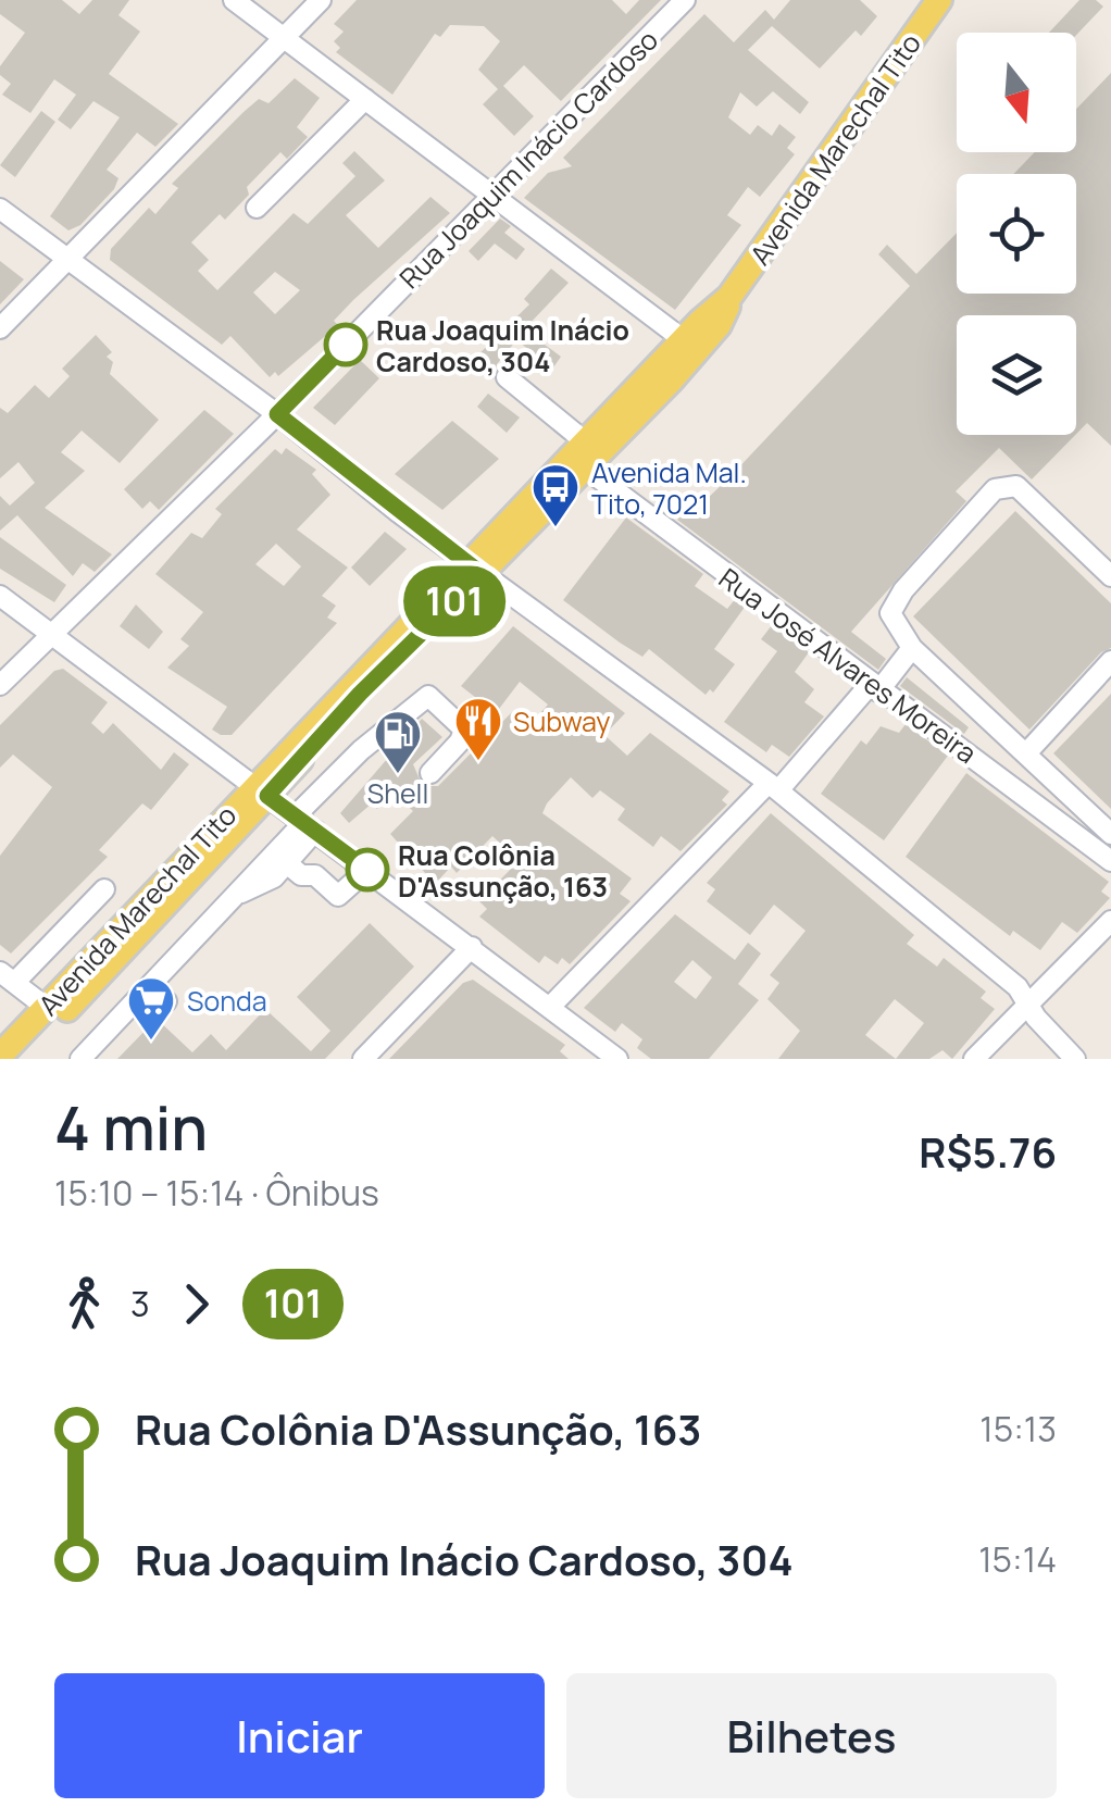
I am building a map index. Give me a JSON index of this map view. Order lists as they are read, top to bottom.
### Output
{
  "streets": {
    "main road": ["Avenida Marechal Tito"],
    "street": ["Rua Joaquim Inácio Cardoso", "Rua José Alvares Moreira"]
  },
  "crossings": [
    ["Avenida Marechal Tito", "Rua José Alvares Moreira"]
  ],
  "places": {
    "other": ["Rua Joaquim Inácio Cardoso, 304", "Rua Colônia D'Assunção, 163"],
    "bus stop": ["Avenida Mal. Tito, 7021"],
    "restaurant": ["Subway"],
    "fuel station": ["Shell"],
    "supermarket": ["Sonda"]
  },
  "lines": ["bus line 101"],
  "north": "bottom",
  "page": {
    "on_map": "101",
    "heading": ["4 min", "15:10 – 15:14 · Ônibus", "R$5.76"],
    "legs": ["3", "101"],
    "list": [
      {
        "name": "Rua Colônia D'Assunção, 163",
        "value": "15:13"
      },
      {
        "name": "Rua Joaquim Inácio Cardoso, 304",
        "value": "15:14"
      }
    ],
    "buttons": ["Iniciar", "Bilhetes"]
  }
}
